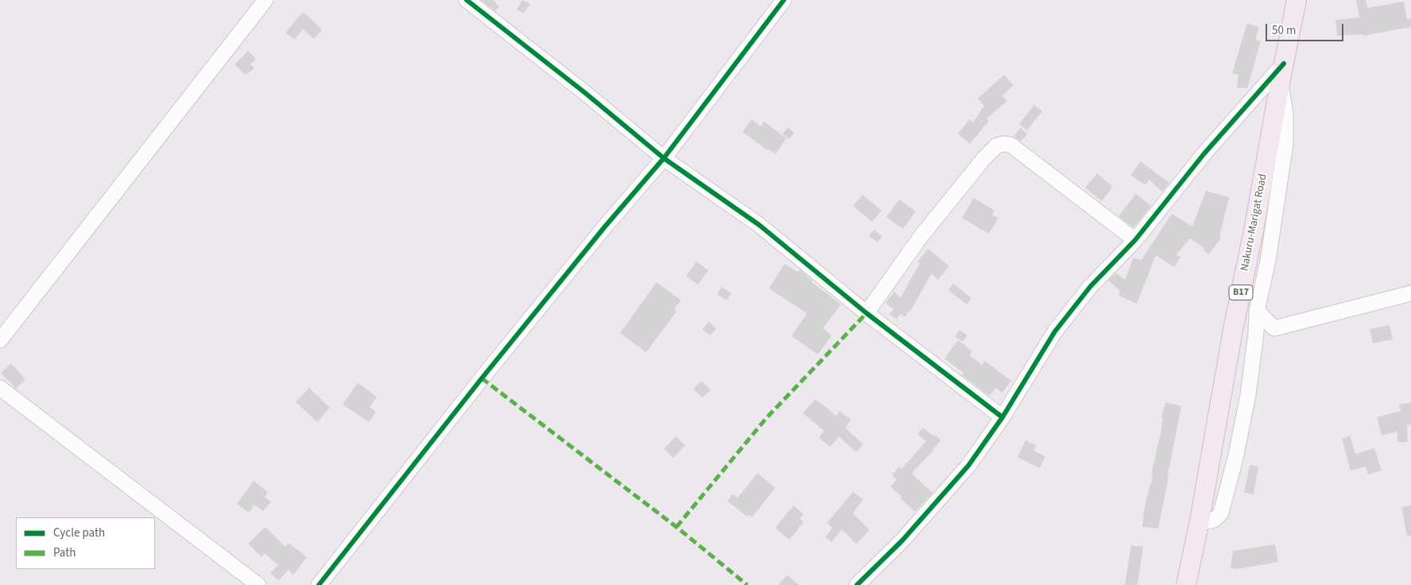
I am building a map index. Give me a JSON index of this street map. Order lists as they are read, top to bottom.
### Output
{
  "streets": {
    "main road": ["Nakuru-Marigat Road", "B17"]
  },
  "legend": ["Cycle path", "Path"],
  "scale_bar": "50 m"
}
